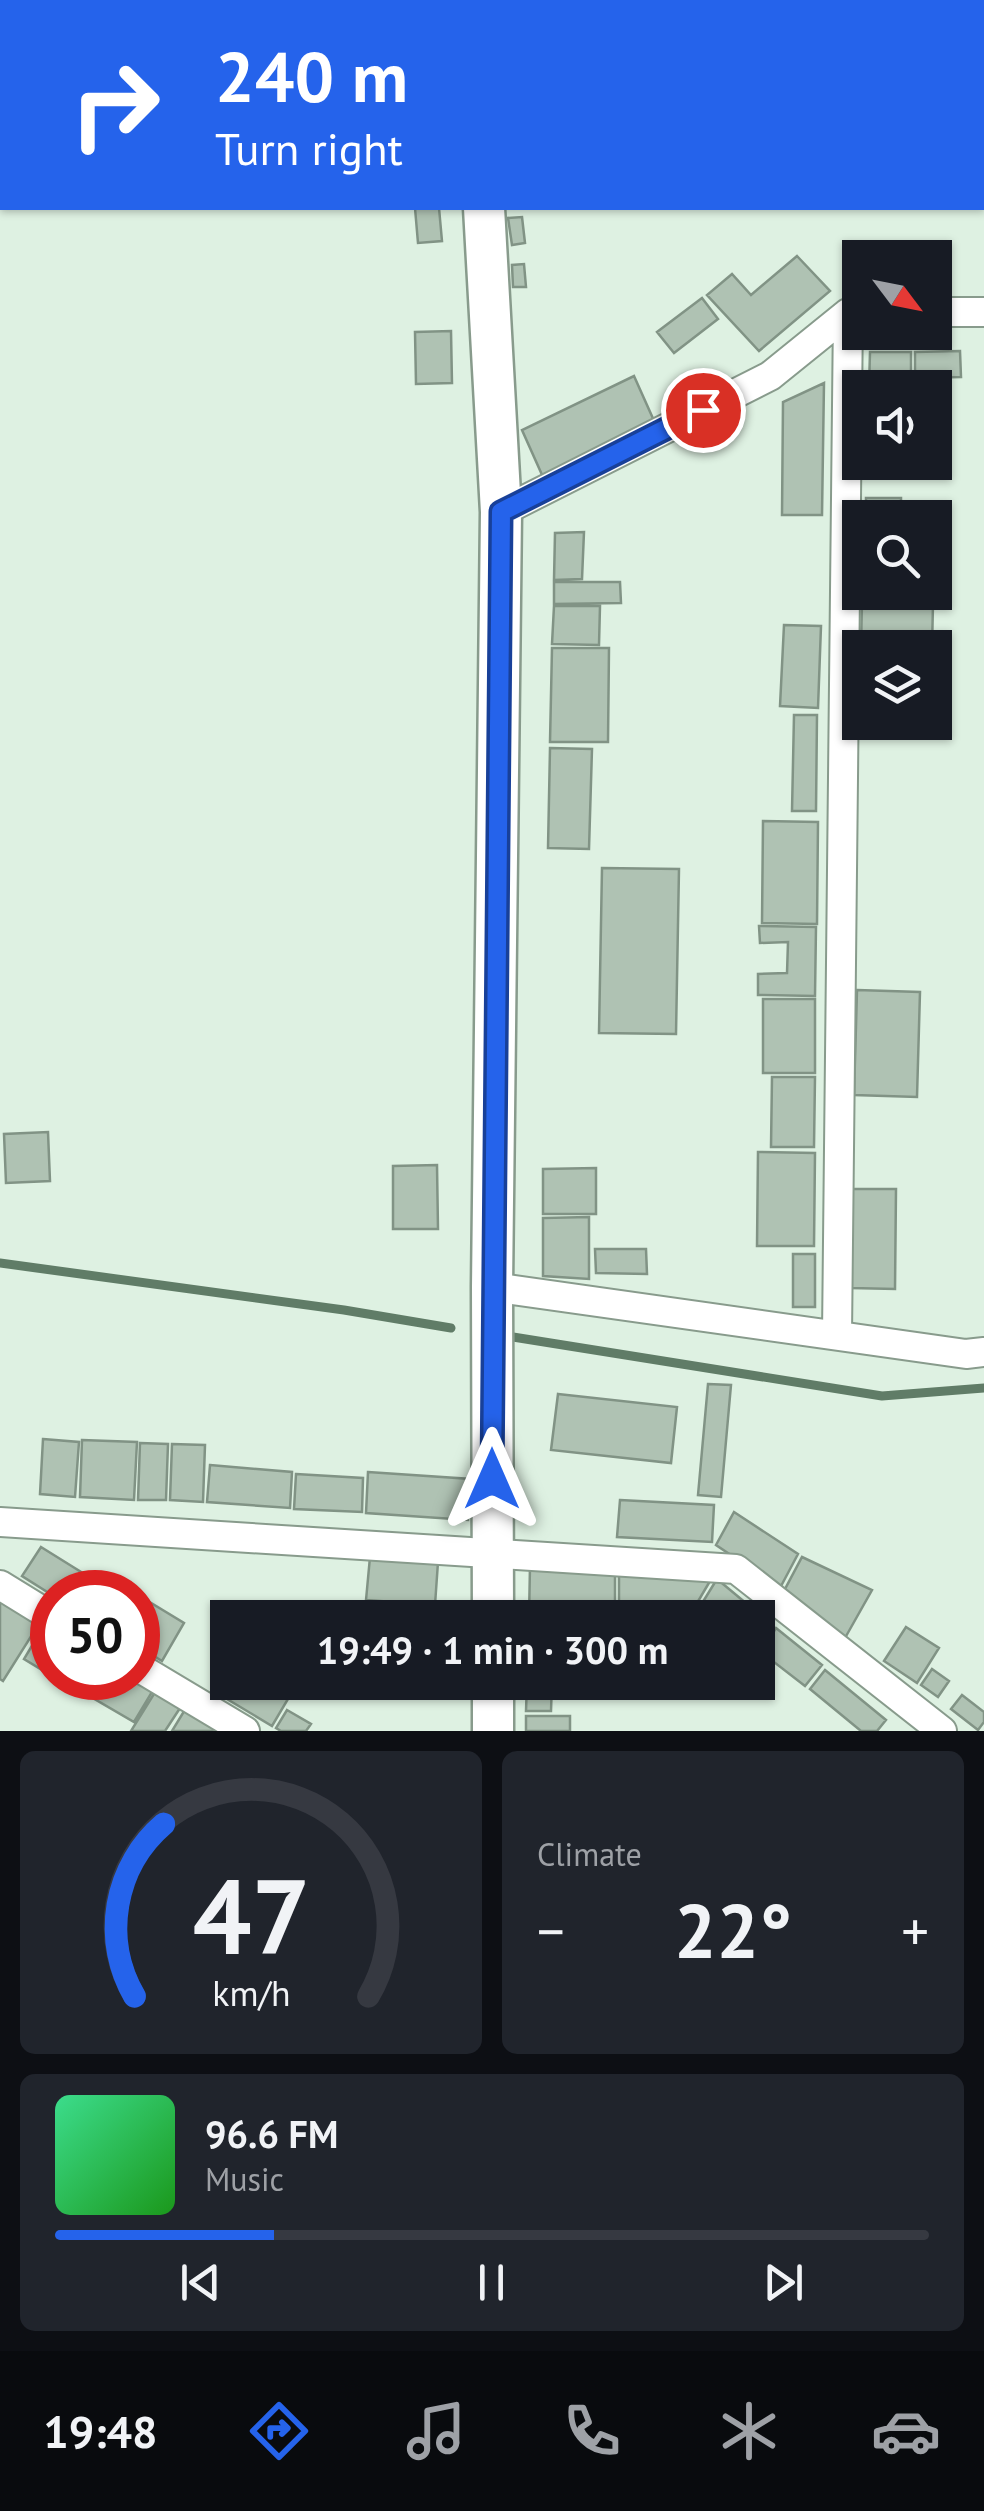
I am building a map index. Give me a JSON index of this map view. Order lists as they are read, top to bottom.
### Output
{
  "north": "bottom right",
  "page": {
    "turn": ["240 m", "Turn right"],
    "limit": "50",
    "trip": "19:49 · 1 min · 300 m",
    "tile": "Climate",
    "heat": ["−", "22°", "+"],
    "song": ["96.6 FM", "Music"],
    "tabs": "19:48",
    "gauge": ["47", "km/h"]
  }
}
